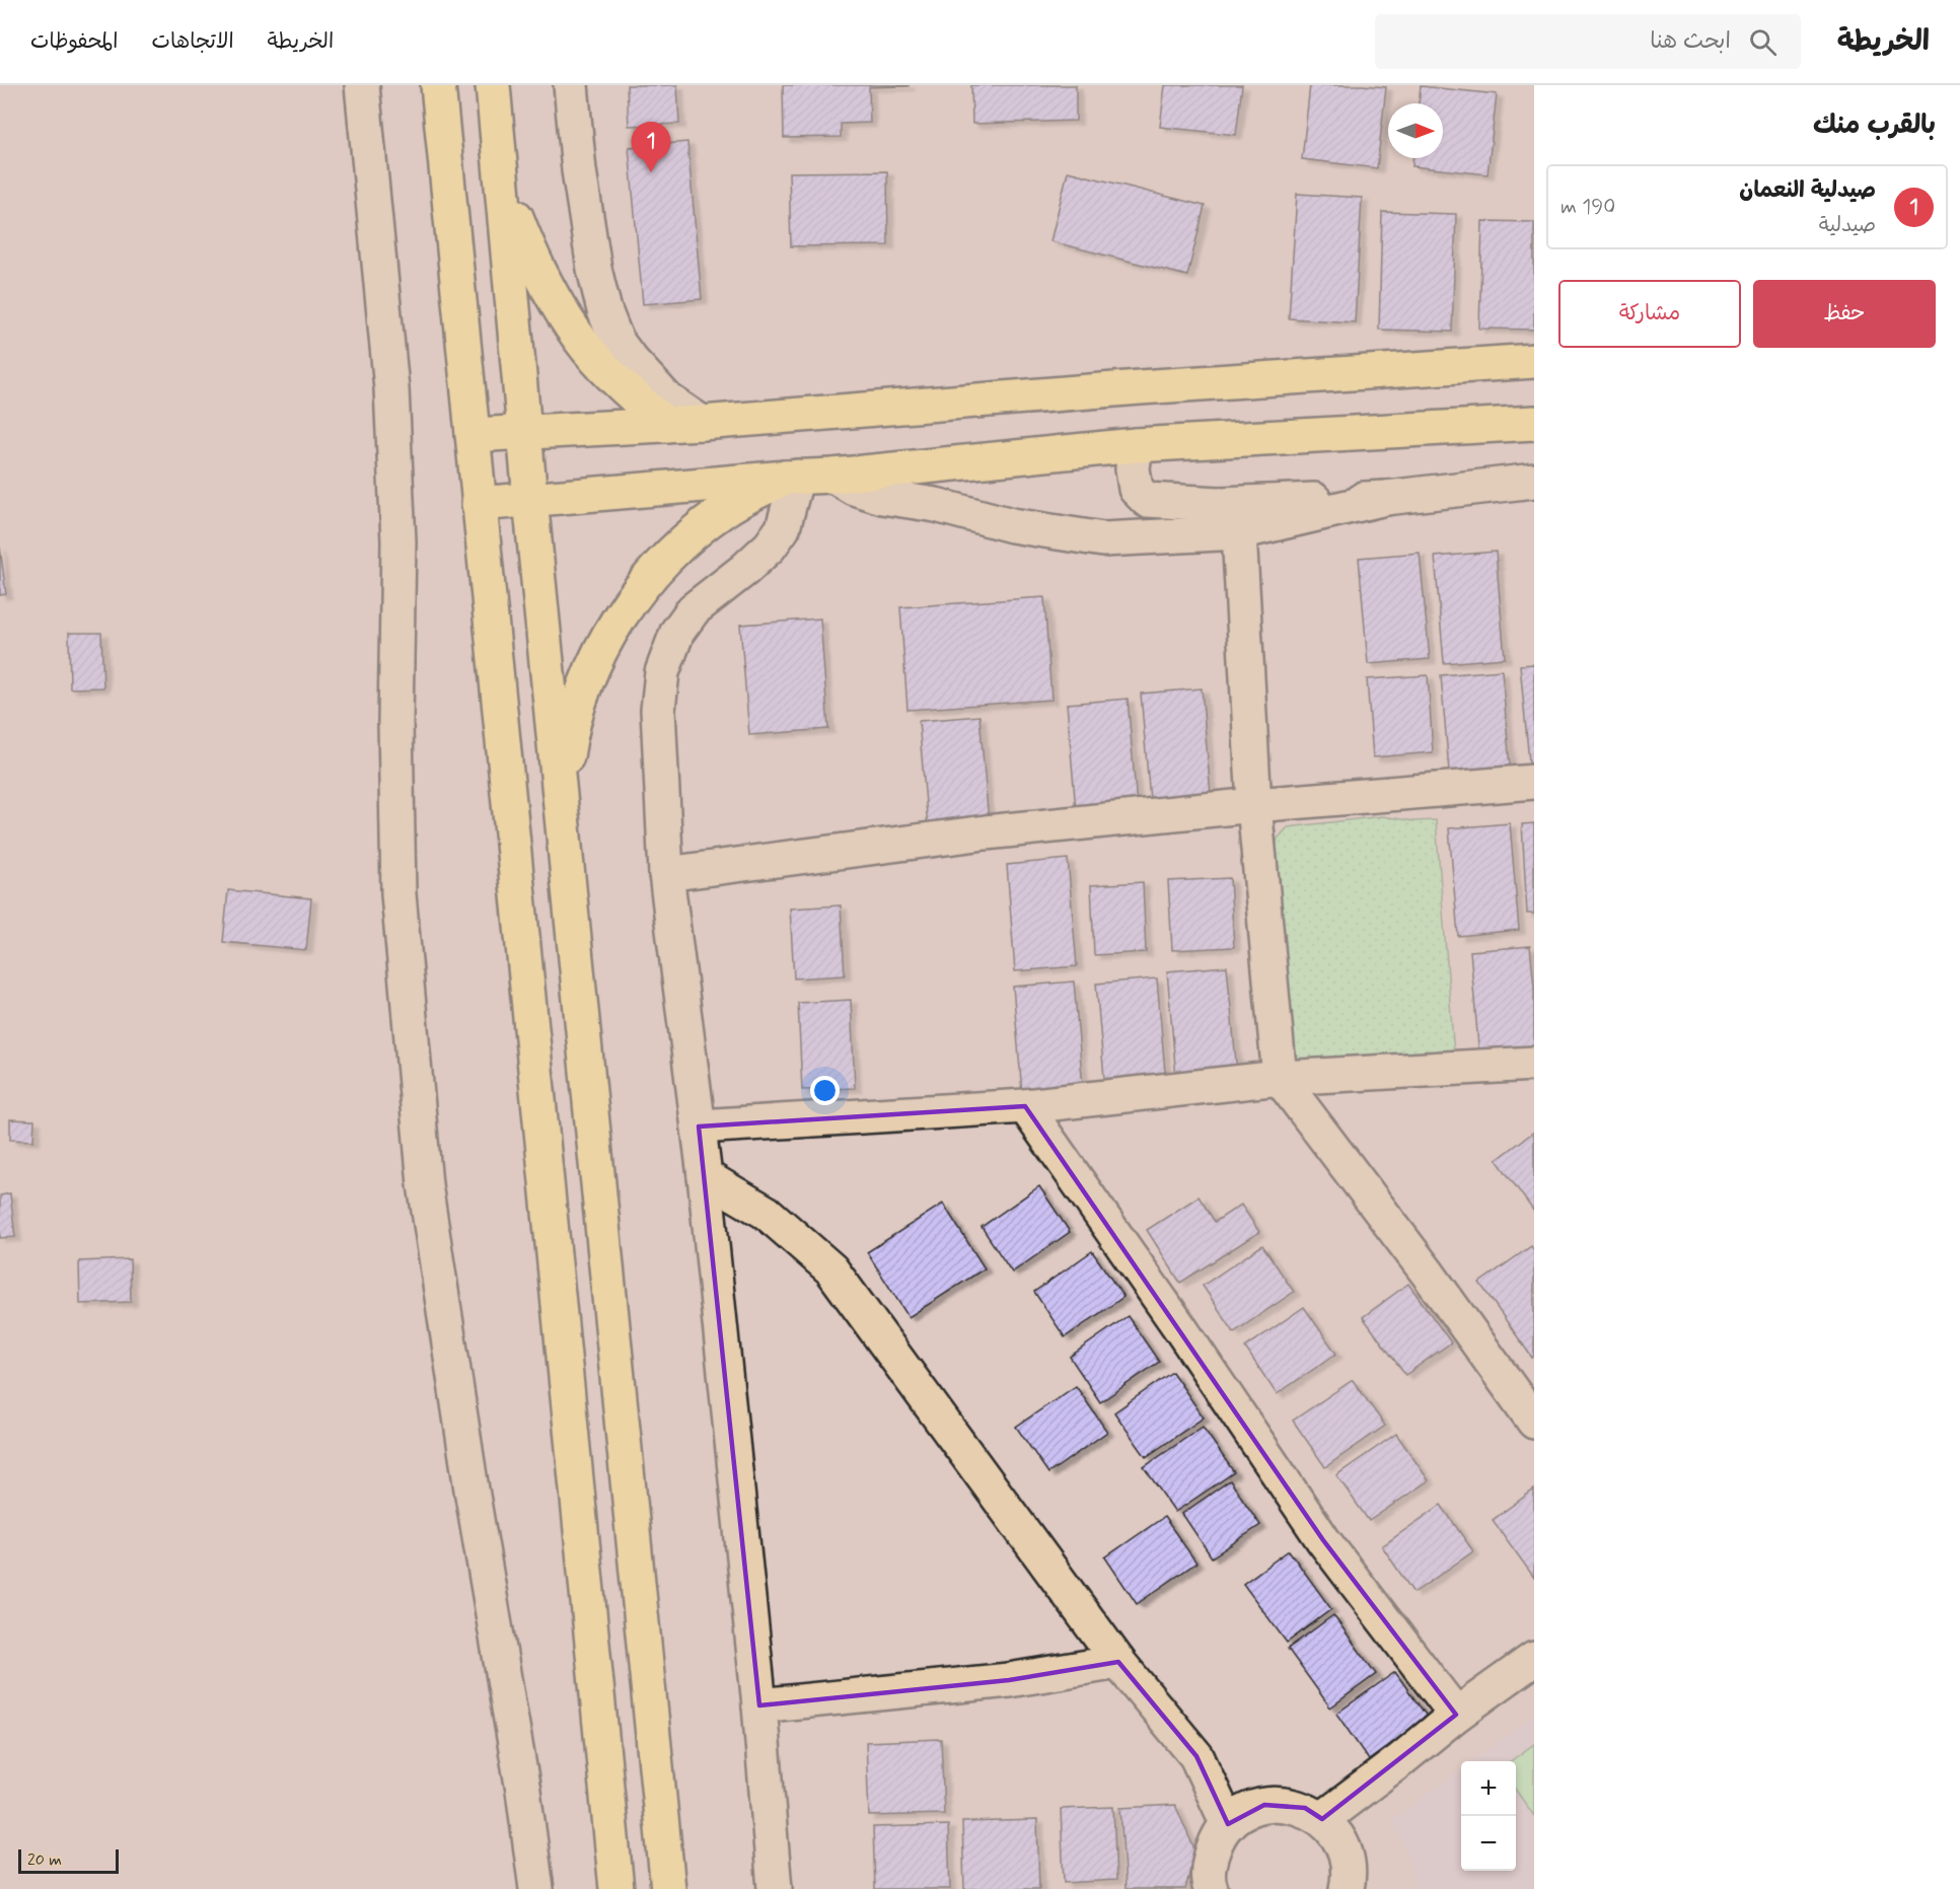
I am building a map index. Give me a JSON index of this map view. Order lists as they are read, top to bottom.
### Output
{
  "scale_bar": "20 m",
  "north": "right",
  "page": {
    "header": "الخريطة",
    "search": "ابحث هنا",
    "nav": ["الخريطة", "الاتجاهات", "المحفوظات"],
    "heading": "بالقرب منك",
    "pins": "1",
    "list": [
      {
        "mark": "1",
        "name": "صيدلية النعمان",
        "note": "صيدلية",
        "value": "190 m"
      }
    ],
    "buttons": ["حفظ", "مشاركة"],
    "map_buttons": ["+", "−"],
    "scale": "20 m"
  }
}
